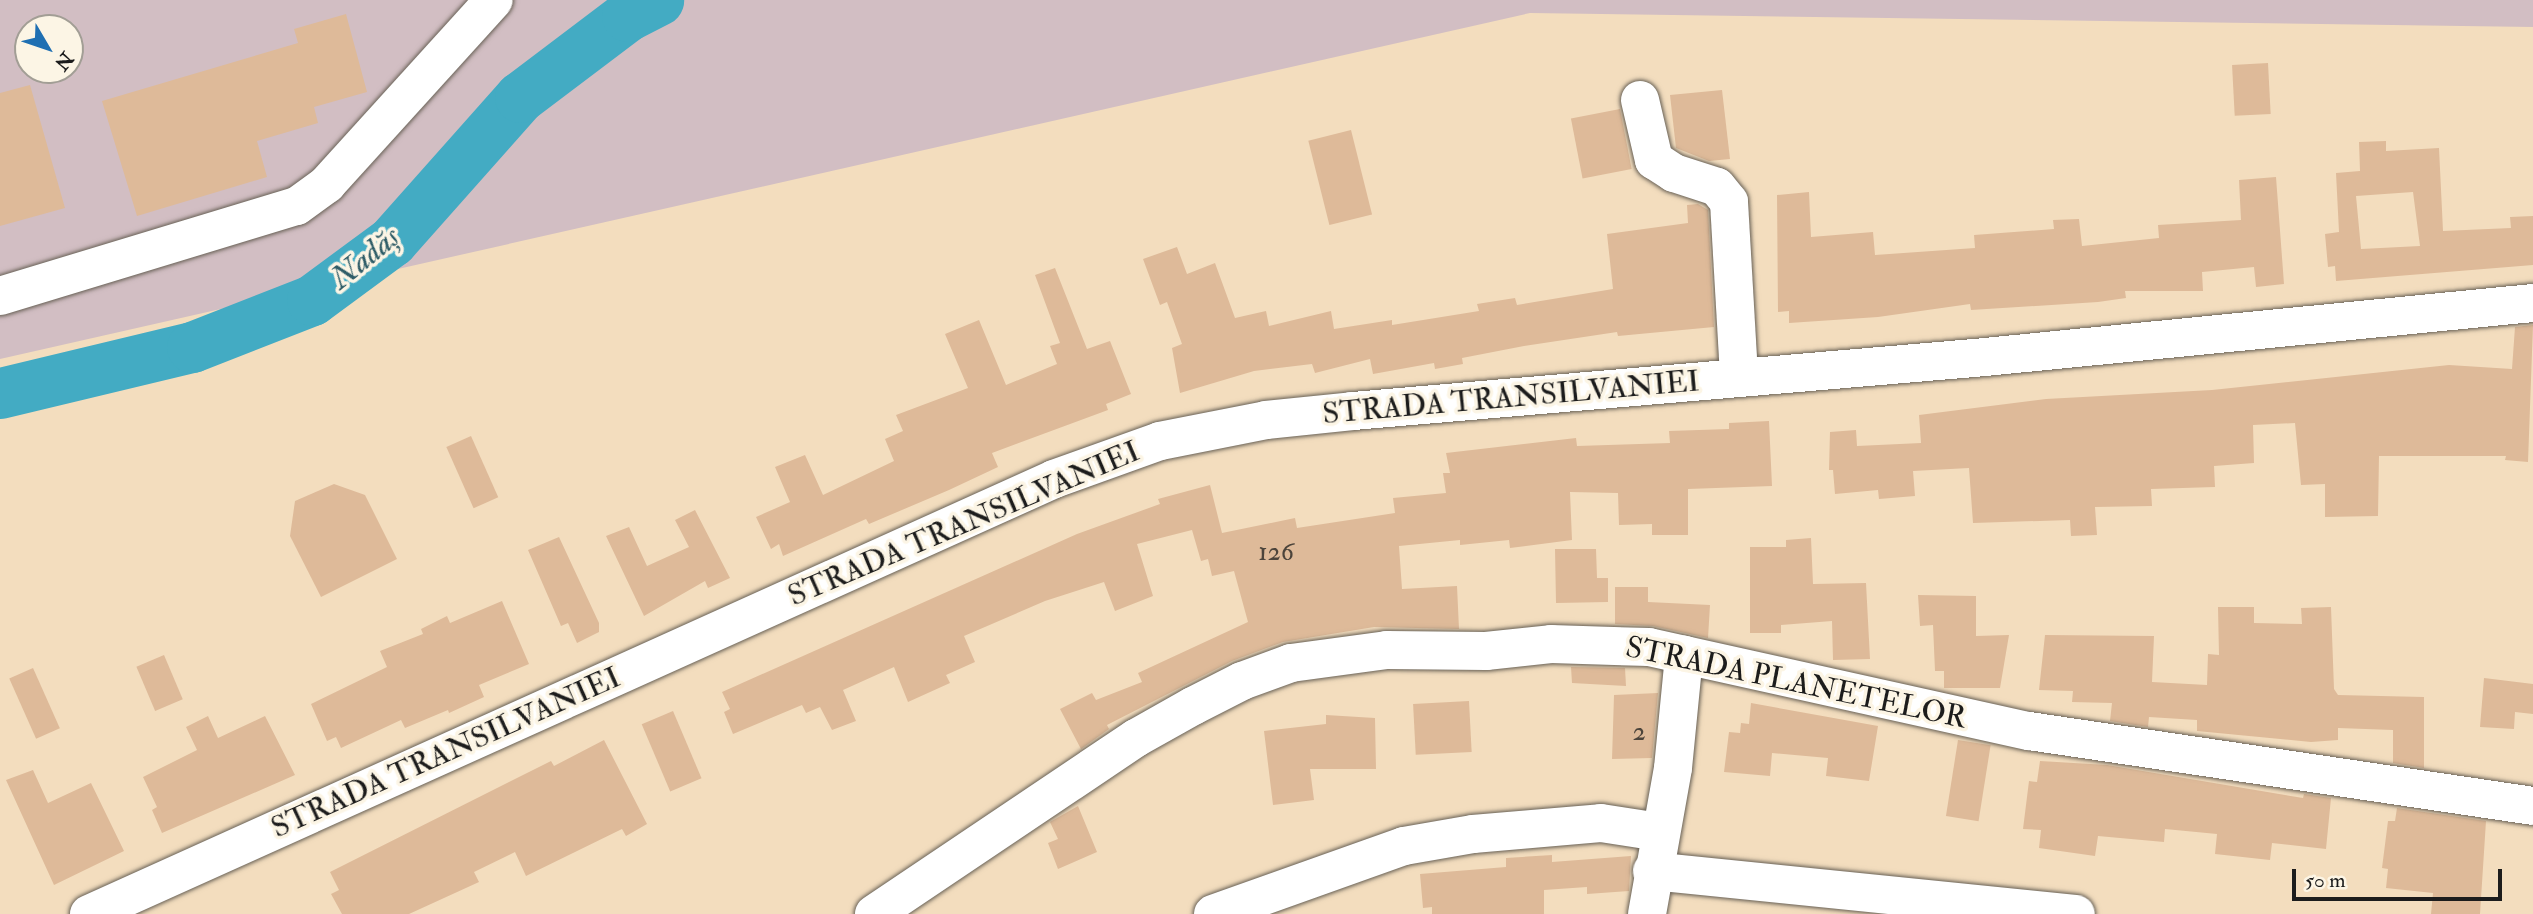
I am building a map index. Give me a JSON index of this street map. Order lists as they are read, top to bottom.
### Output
{
  "streets": {
    "street": ["STRADA TRANSILVANIEI", "STRADA PLANETELOR"]
  },
  "water": ["Nadăș"],
  "house_numbers": ["126", "2"],
  "scale_bar": "50 m",
  "north": "bottom right"
}
